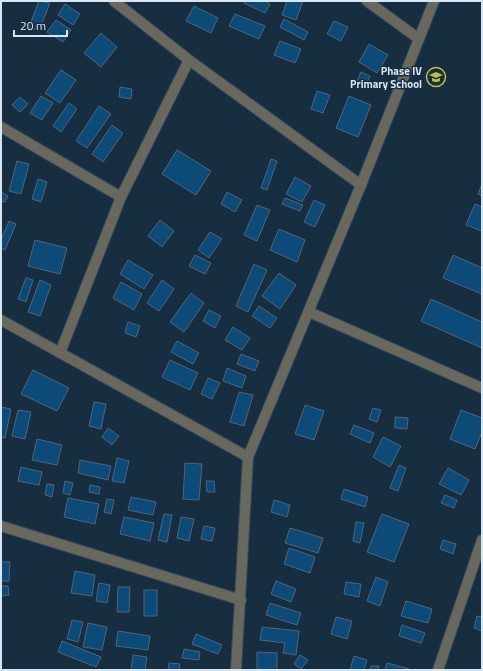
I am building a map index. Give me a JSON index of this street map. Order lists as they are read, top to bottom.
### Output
{
  "places": {
    "school or university": ["Phase IV Primary School"]
  },
  "scale_bar": "20 m"
}
